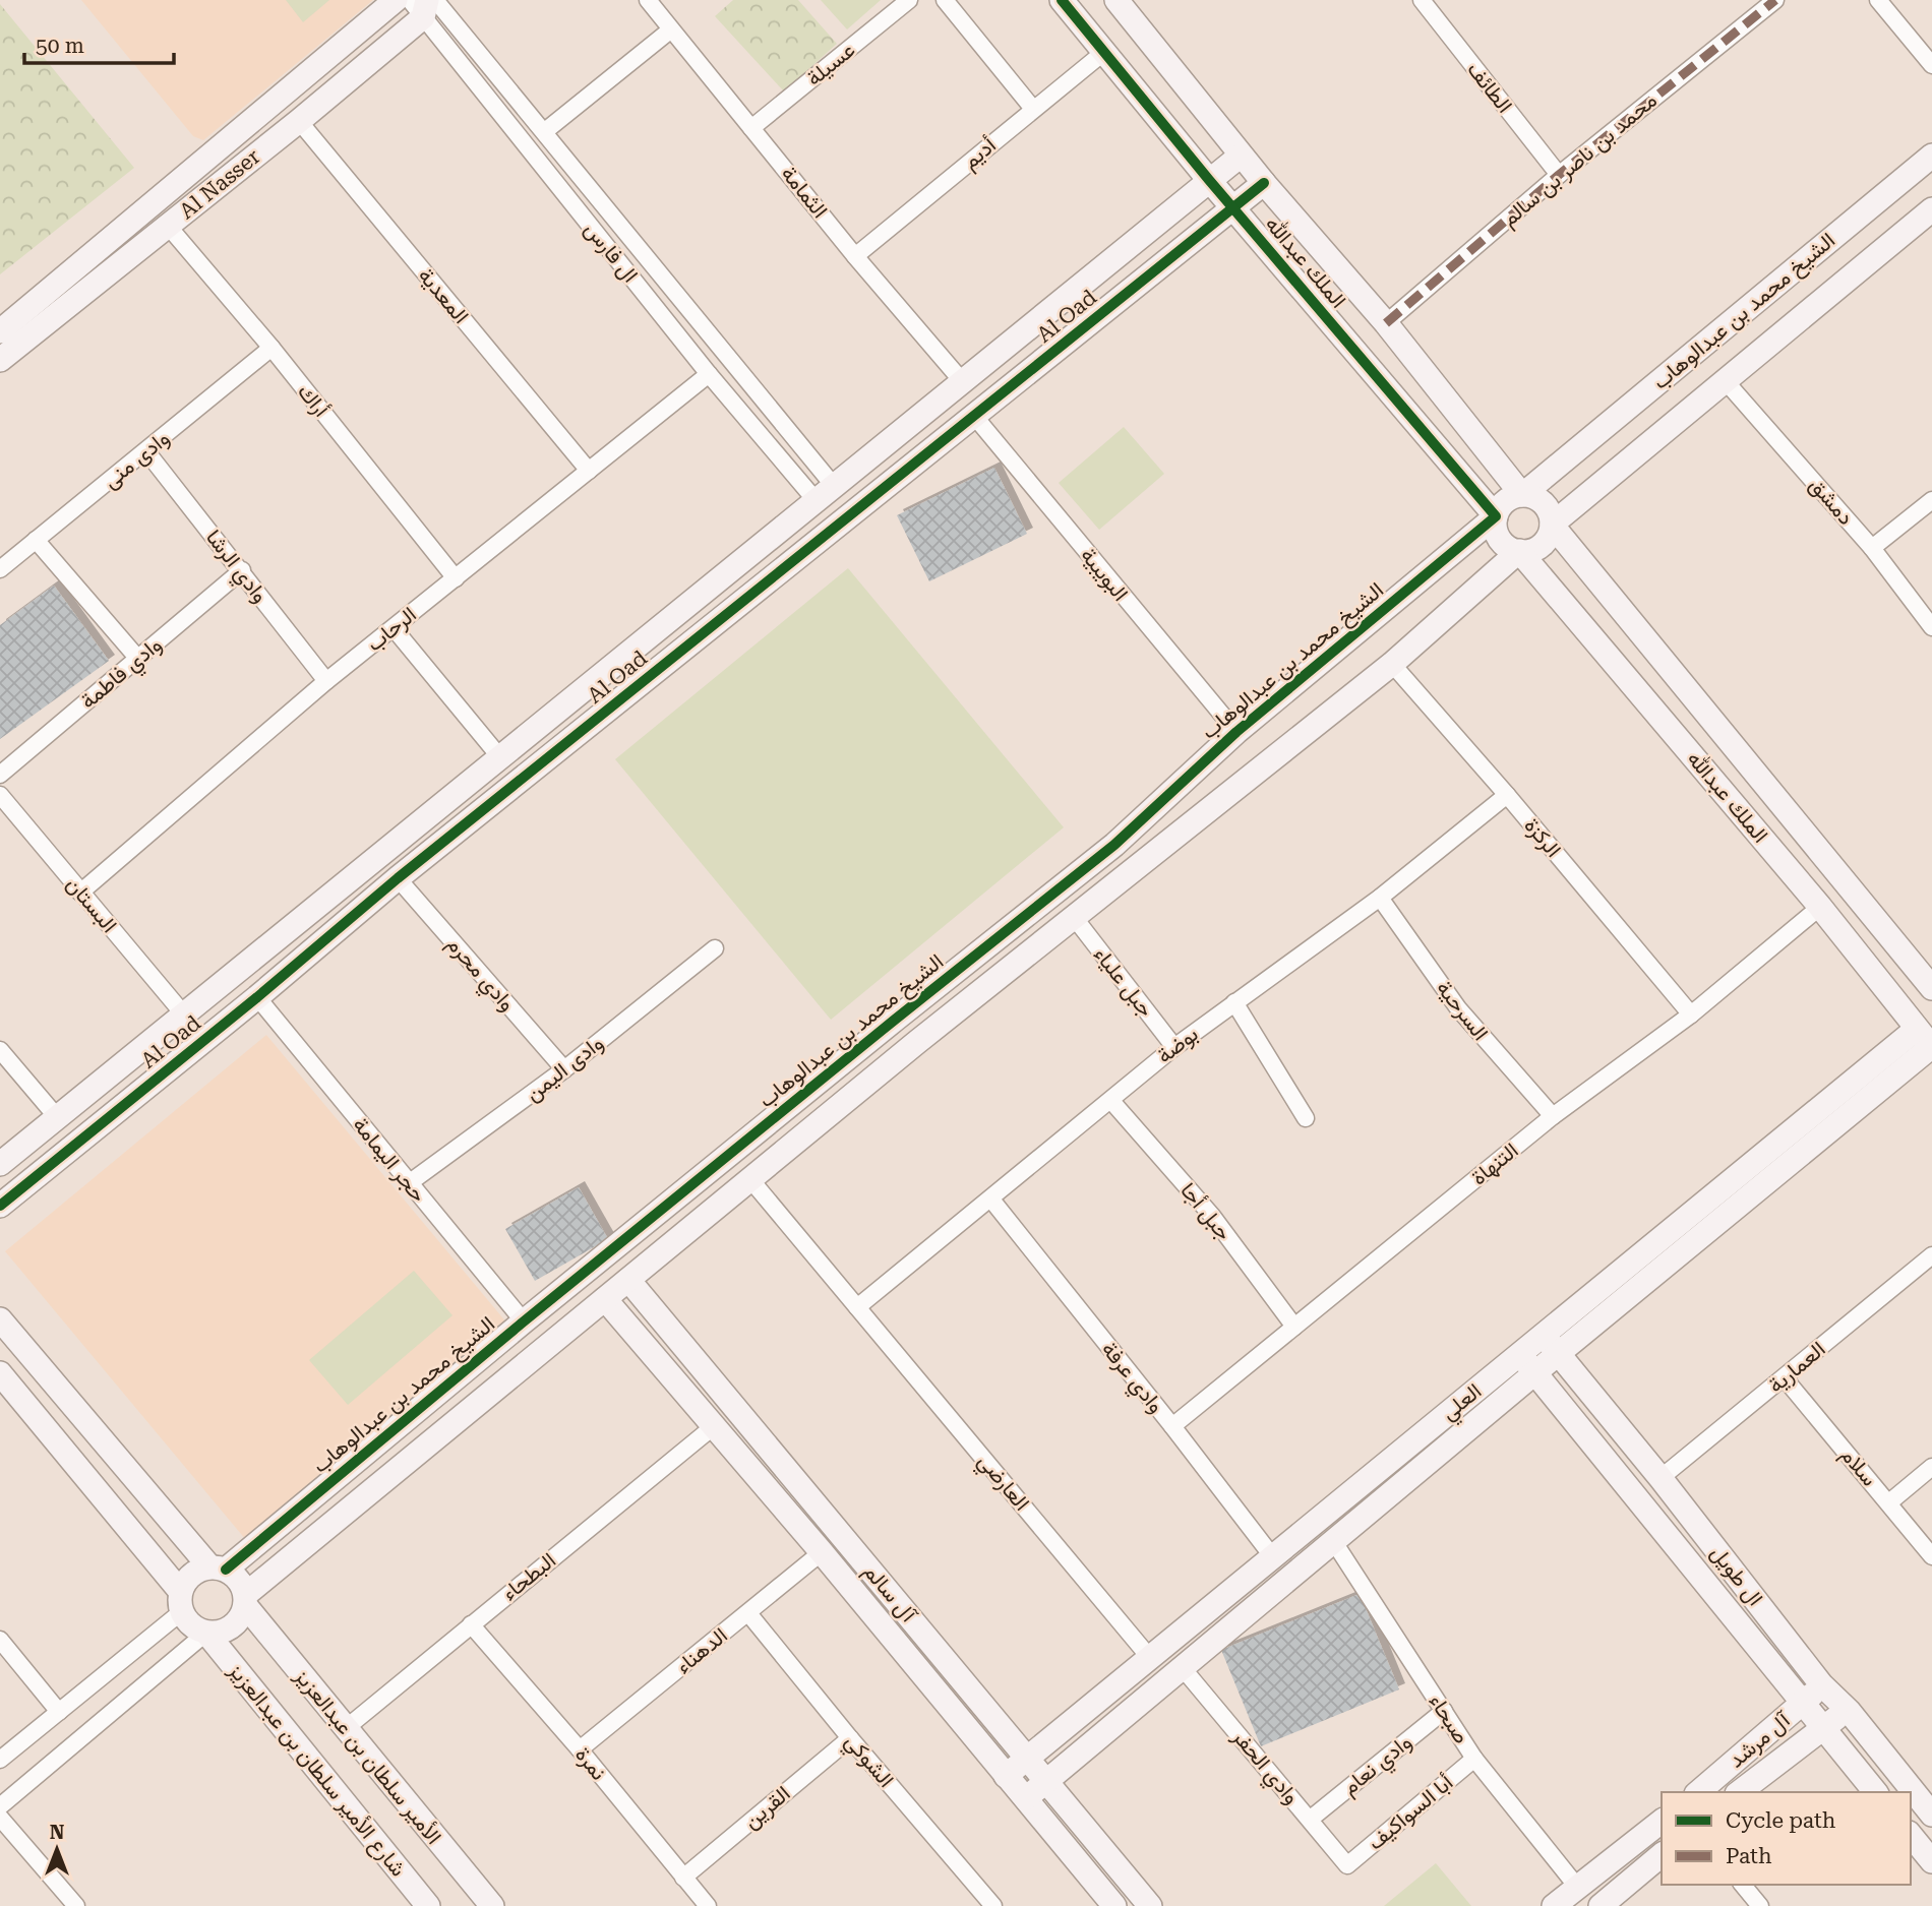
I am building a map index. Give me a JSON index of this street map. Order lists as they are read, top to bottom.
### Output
{
  "streets": {
    "street": [
      "عسيلة",
      "الطائف",
      "أديم",
      "محمد بن ناصر بن سالم",
      "Al Nasser",
      "الثمامة",
      "ال فارس",
      "الملك عبدالله",
      "المعدية",
      "الشيخ محمد بن عبدالوهاب",
      "Al Oad",
      "أراك",
      "وادى منى",
      "دمشق",
      "وادي الرشا",
      "البويبية",
      "الرحاب",
      "وادي فاطمة",
      "الركزة",
      "البستان",
      "وادي محرم",
      "جبل علياء",
      "السرحية",
      "بوضة",
      "وادى اليمن",
      "حجر اليمامة",
      "التنهاة",
      "جبل أجا",
      "العمارية",
      "وادي عرفة",
      "العلي",
      "سلام",
      "العارضي",
      "ال طويل",
      "البطحاء",
      "آل سالم",
      "الدهناء",
      "صبحاء",
      "آل مرشد",
      "الأمير سلطان بن عبدالعزيز",
      "الشوكي",
      "نمرة",
      "وادي نعام",
      "وادي الحفر",
      "شارع الأمير سلطان بن عبدالعزيز",
      "القرين",
      "أبا السواكيف"
    ]
  },
  "crossings": [
    ["عسيلة", "الثمامة"],
    ["الطائف", "محمد بن ناصر بن سالم"],
    ["أديم", "الثمامة"],
    ["أديم", "الملك عبدالله"],
    ["محمد بن ناصر بن سالم", "الملك عبدالله"],
    ["Al Nasser", "ال فارس"],
    ["Al Nasser", "المعدية"],
    ["Al Nasser", "أراك"],
    ["الثمامة", "Al Oad"],
    ["ال فارس", "Al Oad"],
    ["ال فارس", "الرحاب"],
    ["الملك عبدالله", "الشيخ محمد بن عبدالوهاب"],
    ["الملك عبدالله", "Al Oad"],
    ["الملك عبدالله", "التنهاة"],
    ["الملك عبدالله", "العلي"],
    ["المعدية", "الرحاب"],
    ["الشيخ محمد بن عبدالوهاب", "دمشق"],
    ["الشيخ محمد بن عبدالوهاب", "البويبية"],
    ["الشيخ محمد بن عبدالوهاب", "حجر اليمامة"],
    ["الشيخ محمد بن عبدالوهاب", "الأمير سلطان بن عبدالعزيز"],
    ["الشيخ محمد بن عبدالوهاب", "شارع الأمير سلطان بن عبدالعزيز"],
    ["Al Oad", "البويبية"],
    ["Al Oad", "البستان"],
    ["Al Oad", "وادي محرم"],
    ["Al Oad", "حجر اليمامة"],
    ["أراك", "وادى منى"],
    ["أراك", "الرحاب"],
    ["وادى منى", "وادي الرشا"],
    ["وادي الرشا", "الرحاب"],
    ["وادي الرشا", "وادي فاطمة"],
    ["الرحاب", "البستان"],
    ["الركزة", "بوضة"],
    ["الركزة", "التنهاة"],
    ["وادي محرم", "وادى اليمن"],
    ["جبل علياء", "بوضة"],
    ["السرحية", "بوضة"],
    ["السرحية", "التنهاة"],
    ["بوضة", "جبل أجا"],
    ["بوضة", "وادي عرفة"],
    ["بوضة", "العارضي"],
    ["وادى اليمن", "حجر اليمامة"],
    ["التنهاة", "جبل أجا"],
    ["التنهاة", "وادي عرفة"],
    ["العمارية", "سلام"],
    ["العمارية", "ال طويل"],
    ["وادي عرفة", "العلي"],
    ["العلي", "العارضي"],
    ["العلي", "ال طويل"],
    ["العلي", "آل سالم"],
    ["العلي", "صبحاء"],
    ["العلي", "وادي الحفر"],
    ["ال طويل", "آل مرشد"],
    ["البطحاء", "آل سالم"],
    ["البطحاء", "الأمير سلطان بن عبدالعزيز"],
    ["البطحاء", "نمرة"],
    ["آل سالم", "الدهناء"],
    ["الدهناء", "الشوكي"],
    ["الدهناء", "نمرة"],
    ["صبحاء", "وادي نعام"],
    ["صبحاء", "أبا السواكيف"],
    ["الأمير سلطان بن عبدالعزيز", "شارع الأمير سلطان بن عبدالعزيز"],
    ["الشوكي", "القرين"],
    ["نمرة", "القرين"],
    ["وادي نعام", "وادي الحفر"],
    ["وادي الحفر", "أبا السواكيف"]
  ],
  "legend": ["Cycle path", "Path"],
  "scale_bar": "50 m",
  "north": "top"
}
